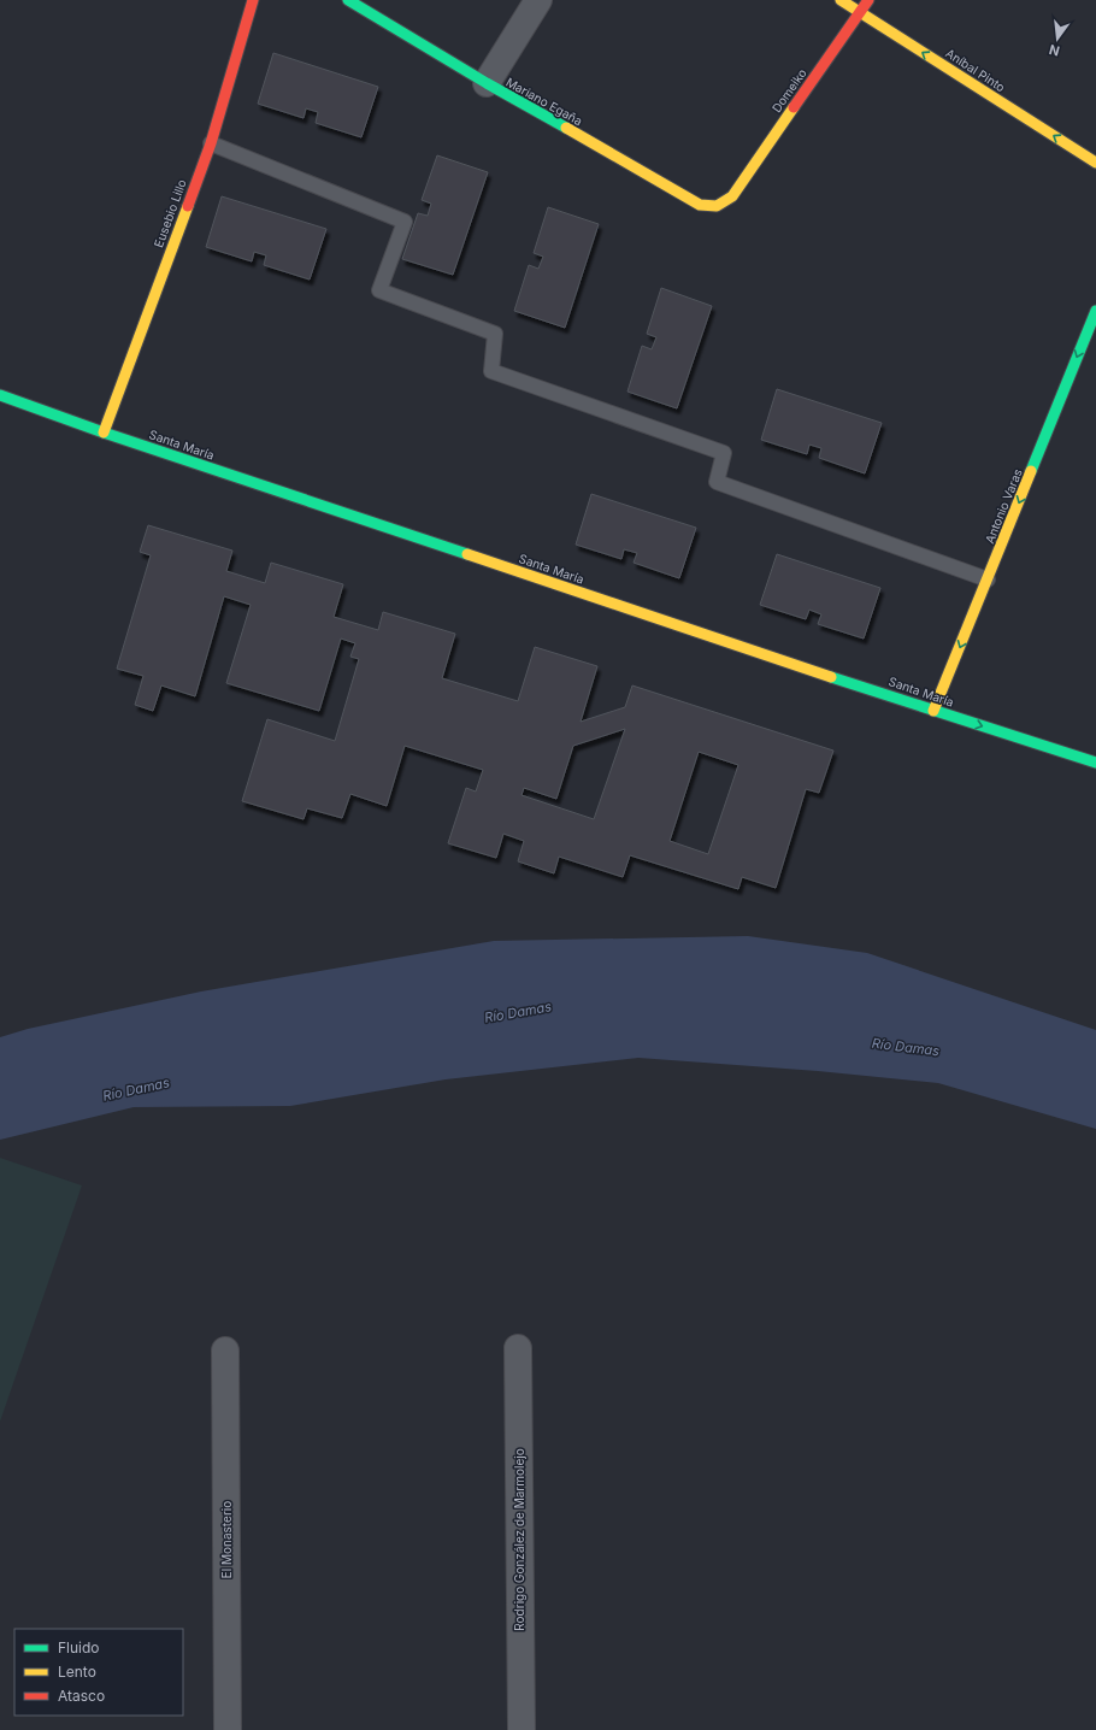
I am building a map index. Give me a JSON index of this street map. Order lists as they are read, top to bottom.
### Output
{
  "streets": {
    "street": [
      "Aníbal Pinto",
      "Domeiko",
      "Mariano Egaña",
      "Eusebio Lillo",
      "Santa María",
      "Antonio Varas",
      "El Monasterio",
      "Rodrigo González de Marmolejo"
    ]
  },
  "crossings": [
    ["Aníbal Pinto", "Domeiko"],
    ["Domeiko", "Mariano Egaña"],
    ["Eusebio Lillo", "Santa María"],
    ["Santa María", "Antonio Varas"]
  ],
  "one_way": ["Aníbal Pinto", "Antonio Varas"],
  "water": ["Río Damas"],
  "legend": ["Fluido", "Lento", "Atasco"],
  "north": "bottom"
}
